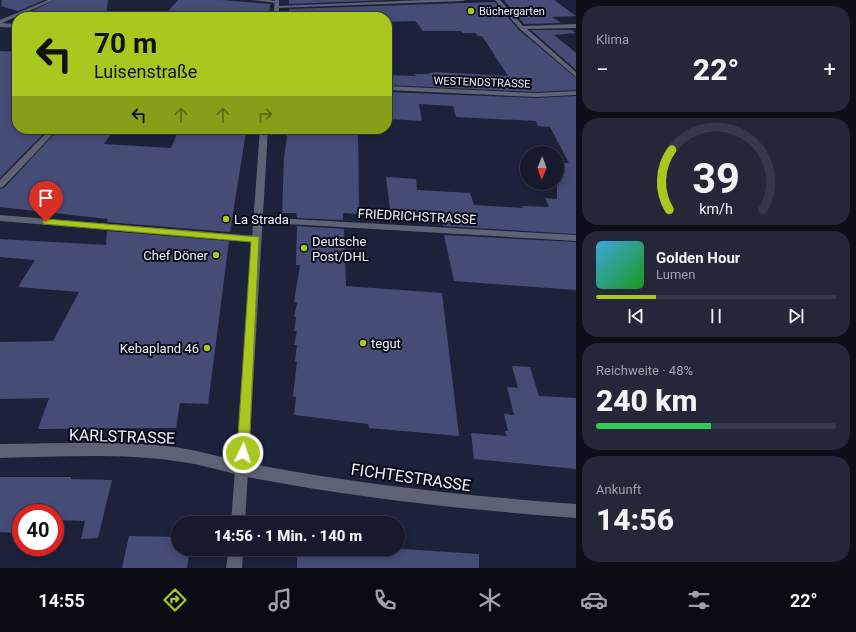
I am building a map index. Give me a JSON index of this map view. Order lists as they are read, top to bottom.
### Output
{
  "streets": {
    "street": [
      "WESTENDSTRASSE",
      "FRIEDRICHSTRASSE",
      "KARLSTRASSE",
      "FICHTESTRASSE"
    ]
  },
  "crossings": [
    ["KARLSTRASSE", "FICHTESTRASSE"]
  ],
  "places": [
    "Büchergarten",
    "La Strada",
    "Deutsche Post/DHL",
    "Chef Döner",
    "tegut",
    "Kebapland 46"
  ],
  "north": "bottom",
  "page": {
    "tile": [
      "Klima",
      ["Reichweite · 48%", "240 km"],
      ["Ankunft", "14:56"]
    ],
    "turn": ["70 m", "Luisenstraße"],
    "heat": ["−", "22°", "+"],
    "song": ["Golden Hour", "Lumen"],
    "limit": "40",
    "trip": "14:56 · 1 Min. · 140 m",
    "tabs": ["14:55", "22°"],
    "gauge": ["39", "km/h"]
  }
}
